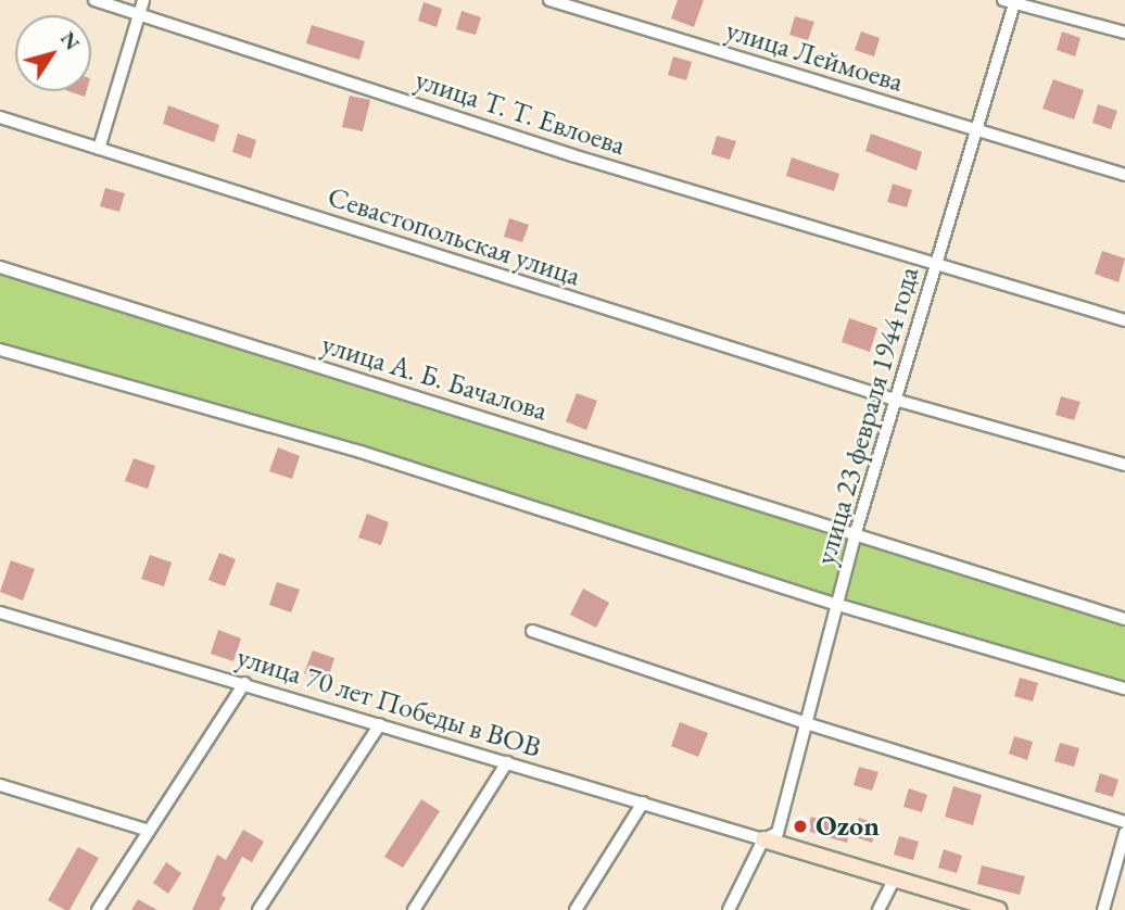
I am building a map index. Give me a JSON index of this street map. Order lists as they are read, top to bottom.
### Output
{
  "streets": {
    "street": [
      "улица Леймоева",
      "улица Т. Т. Евлоева",
      "Севастопольская улица",
      "улица А. Б. Бачалова",
      "улица 23 февраля 1944 года",
      "улица 70 лет Победы в ВОВ"
    ]
  },
  "crossings": [
    ["улица Леймоева", "улица 23 февраля 1944 года"],
    ["улица Т. Т. Евлоева", "улица 23 февраля 1944 года"],
    ["Севастопольская улица", "улица 23 февраля 1944 года"],
    ["улица А. Б. Бачалова", "улица 23 февраля 1944 года"],
    ["улица 23 февраля 1944 года", "улица 70 лет Победы в ВОВ"]
  ],
  "places": ["Ozon"],
  "north": "top right"
}
